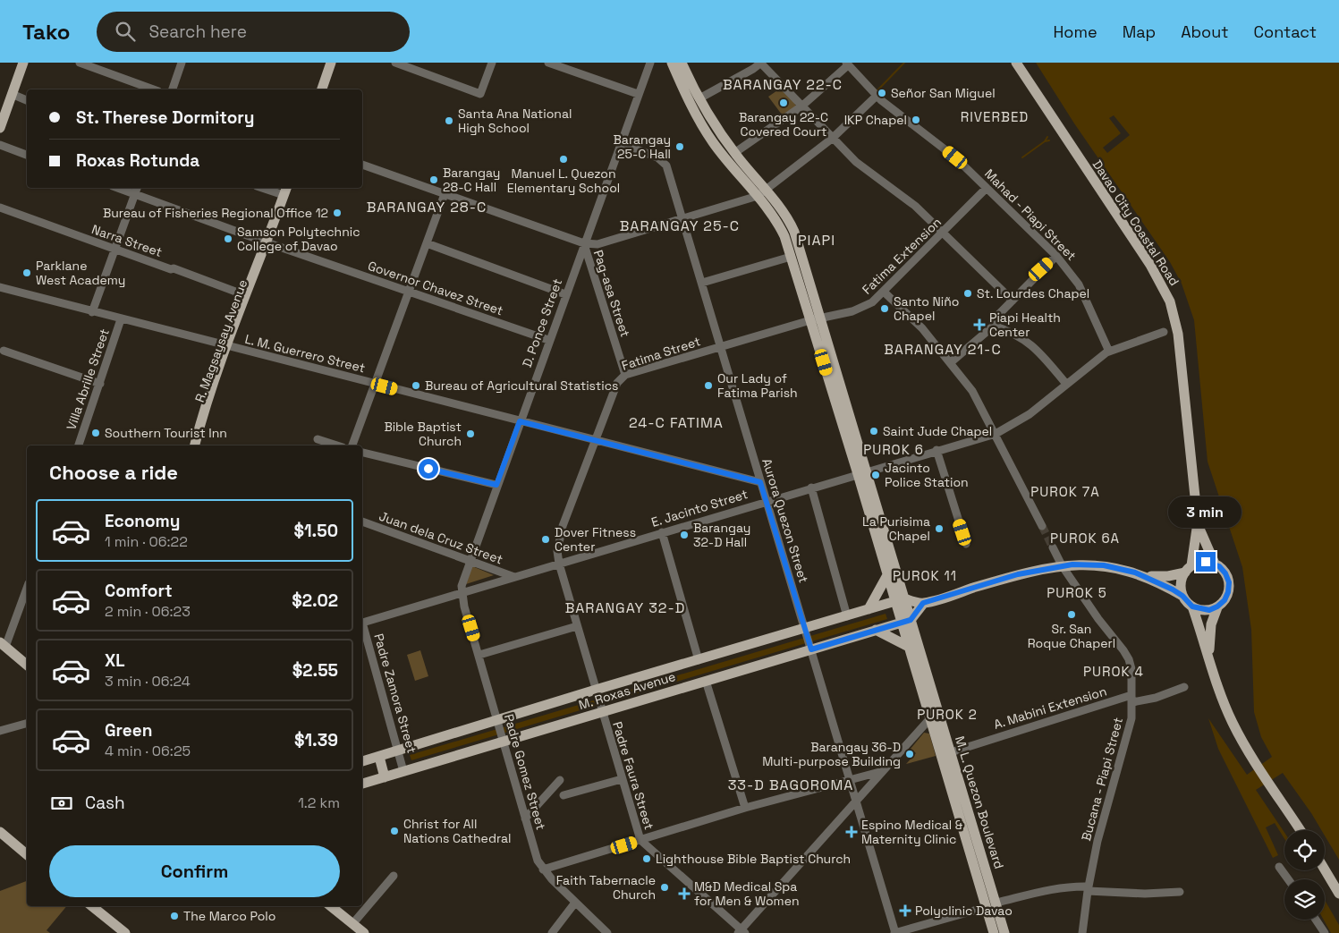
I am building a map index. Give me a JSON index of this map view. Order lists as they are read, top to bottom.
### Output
{
  "streets": {
    "main road": [
      "Davao City Coastal Road",
      "R. Magsaysay Avenue",
      "M. Roxas Avenue",
      "M. L. Quezon Boulevard"
    ],
    "street": [
      "Mahad - Piapi Street",
      "Narra Street",
      "Fatima Extension",
      "Governor Chavez Street",
      "Pag-asa Street",
      "D. Ponce Street",
      "L. M. Guerrero Street",
      "Fatima Street",
      "Villa Abrille Street",
      "E. Jacinto Street",
      "Aurora Quezon Street",
      "Juan dela Cruz Street",
      "Padre Zamora Street",
      "A. Mabini Extension",
      "Padre Gomez Street",
      "Padre Faura Street",
      "Bucana - Piapi Street"
    ]
  },
  "crossings": [
    ["Mahad - Piapi Street", "Fatima Extension"],
    ["Mahad - Piapi Street", "E. Jacinto Street"],
    ["Narra Street", "R. Magsaysay Avenue"],
    ["Fatima Extension", "Fatima Street"],
    ["Fatima Extension", "M. L. Quezon Boulevard"],
    ["Governor Chavez Street", "D. Ponce Street"],
    ["Governor Chavez Street", "R. Magsaysay Avenue"],
    ["Pag-asa Street", "D. Ponce Street"],
    ["Pag-asa Street", "Fatima Street"],
    ["D. Ponce Street", "L. M. Guerrero Street"],
    ["D. Ponce Street", "E. Jacinto Street"],
    ["D. Ponce Street", "Aurora Quezon Street"],
    ["D. Ponce Street", "Juan dela Cruz Street"],
    ["D. Ponce Street", "Padre Gomez Street"],
    ["R. Magsaysay Avenue", "L. M. Guerrero Street"],
    ["L. M. Guerrero Street", "Fatima Street"],
    ["L. M. Guerrero Street", "Villa Abrille Street"],
    ["L. M. Guerrero Street", "Aurora Quezon Street"],
    ["Fatima Street", "E. Jacinto Street"],
    ["Fatima Street", "Aurora Quezon Street"],
    ["Fatima Street", "Padre Faura Street"],
    ["Fatima Street", "M. L. Quezon Boulevard"],
    ["E. Jacinto Street", "Aurora Quezon Street"],
    ["E. Jacinto Street", "Juan dela Cruz Street"],
    ["E. Jacinto Street", "Padre Gomez Street"],
    ["E. Jacinto Street", "Padre Faura Street"],
    ["E. Jacinto Street", "M. L. Quezon Boulevard"],
    ["Aurora Quezon Street", "M. Roxas Avenue"],
    ["M. Roxas Avenue", "Padre Zamora Street"],
    ["M. Roxas Avenue", "Padre Gomez Street"],
    ["M. Roxas Avenue", "Padre Faura Street"],
    ["M. Roxas Avenue", "M. L. Quezon Boulevard"],
    ["A. Mabini Extension", "Bucana - Piapi Street"],
    ["A. Mabini Extension", "M. L. Quezon Boulevard"]
  ],
  "districts": [
    "BARANGAY 22-C",
    "RIVERBED",
    "BARANGAY 28-C",
    "BARANGAY 25-C",
    "PIAPI",
    "BARANGAY 21-C",
    "24-C FATIMA",
    "PUROK 6",
    "PUROK 7A",
    "PUROK 6A",
    "PUROK 11",
    "PUROK 5",
    "BARANGAY 32-D",
    "PUROK 4",
    "PUROK 2",
    "33-D BAGOROMA"
  ],
  "places": {
    "other": [
      "Señor San Miguel",
      "Barangay 22-C Covered Court",
      "IKP Chapel",
      "Santa Ana National High School",
      "Barangay 25-C Hall",
      "Manuel L. Quezon Elementary School",
      "Barangay 28-C Hall",
      "Bureau of Fisheries Regional Office 12",
      "Samson Polytechnic College of Davao",
      "Parklane West Academy",
      "St. Lourdes Chapel",
      "Santo Niño Chapel",
      "Bureau of Agricultural Statistics",
      "Our Lady of Fatima Parish",
      "Saint Jude Chapel",
      "Southern Tourist Inn",
      "Bible Baptist Church",
      "Jacinto Police Station",
      "La Purisima Chapel",
      "Barangay 32-D Hall",
      "Dover Fitness Center",
      "Sr. San Roque Chaperl",
      "Barangay 36-D Multi-purpose Building",
      "Christ for All Nations Cathedral",
      "Lighthouse Bible Baptist Church",
      "Faith Tabernacle Church",
      "The Marco Polo"
    ],
    "health": [
      "Piapi Health Center",
      "Espino Medical & Maternity Clinic",
      "M&D Medical Spa for Men & Women",
      "Polyclinic Davao"
    ]
  },
  "page": {
    "header": "Tako",
    "search": "Search here",
    "nav": [
      "Home",
      "Map",
      "About",
      "Contact"
    ],
    "banner": ["St. Therese Dormitory", "Roxas Rotunda"],
    "heading": "Choose a ride",
    "bubble": "3 min",
    "list": [
      {
        "name": "Economy",
        "note": "1 min · 06:22",
        "value": "$1.50"
      },
      {
        "name": "Comfort",
        "note": "2 min · 06:23",
        "value": "$2.02"
      },
      {
        "name": "XL",
        "note": "3 min · 06:24",
        "value": "$2.55"
      },
      {
        "name": "Green",
        "note": "4 min · 06:25",
        "value": "$1.39"
      }
    ],
    "pay": ["Cash", "1.2 km"],
    "buttons": "Confirm"
  }
}
